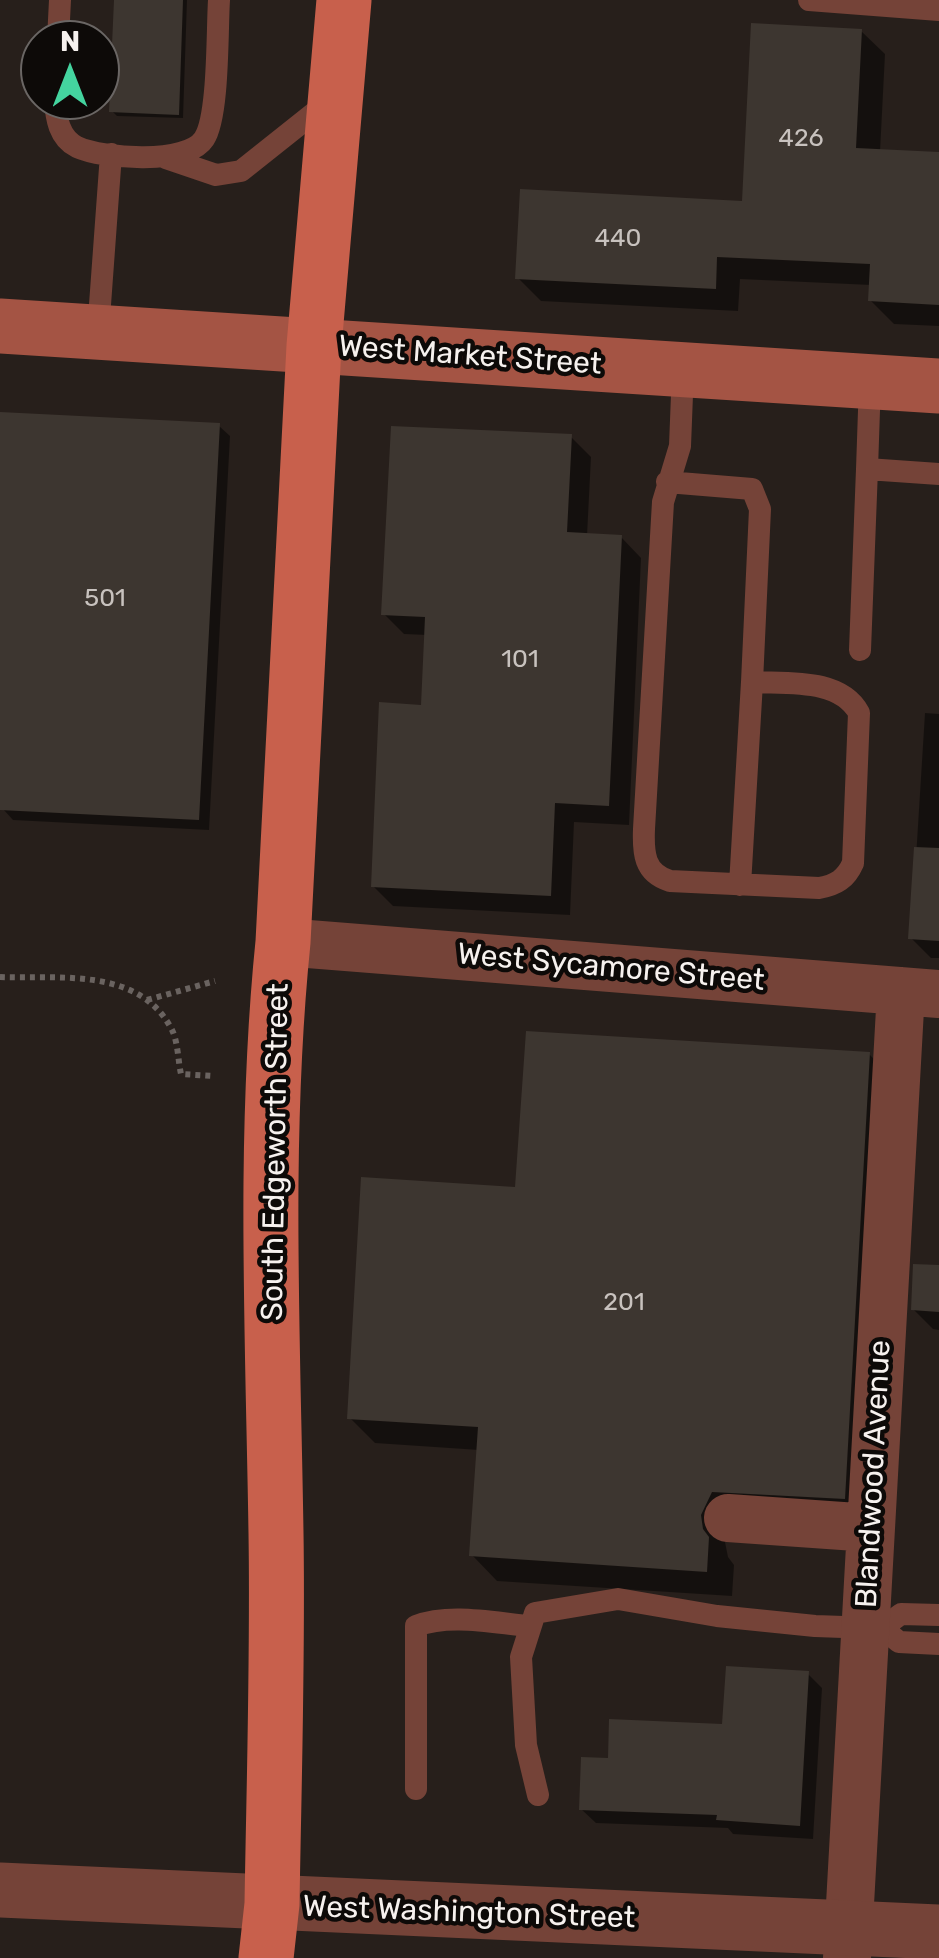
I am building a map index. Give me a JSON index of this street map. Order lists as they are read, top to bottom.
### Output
{
  "streets": {
    "main road": ["West Market Street", "South Edgeworth Street"],
    "street": ["West Sycamore Street", "Blandwood Avenue", "West Washington Street"]
  },
  "crossings": [
    ["West Market Street", "South Edgeworth Street"],
    ["West Sycamore Street", "South Edgeworth Street"],
    ["West Sycamore Street", "Blandwood Avenue"],
    ["South Edgeworth Street", "West Washington Street"],
    ["Blandwood Avenue", "West Washington Street"]
  ],
  "house_numbers": [
    "426",
    "440",
    "501",
    "101",
    "201"
  ],
  "north": "top"
}
